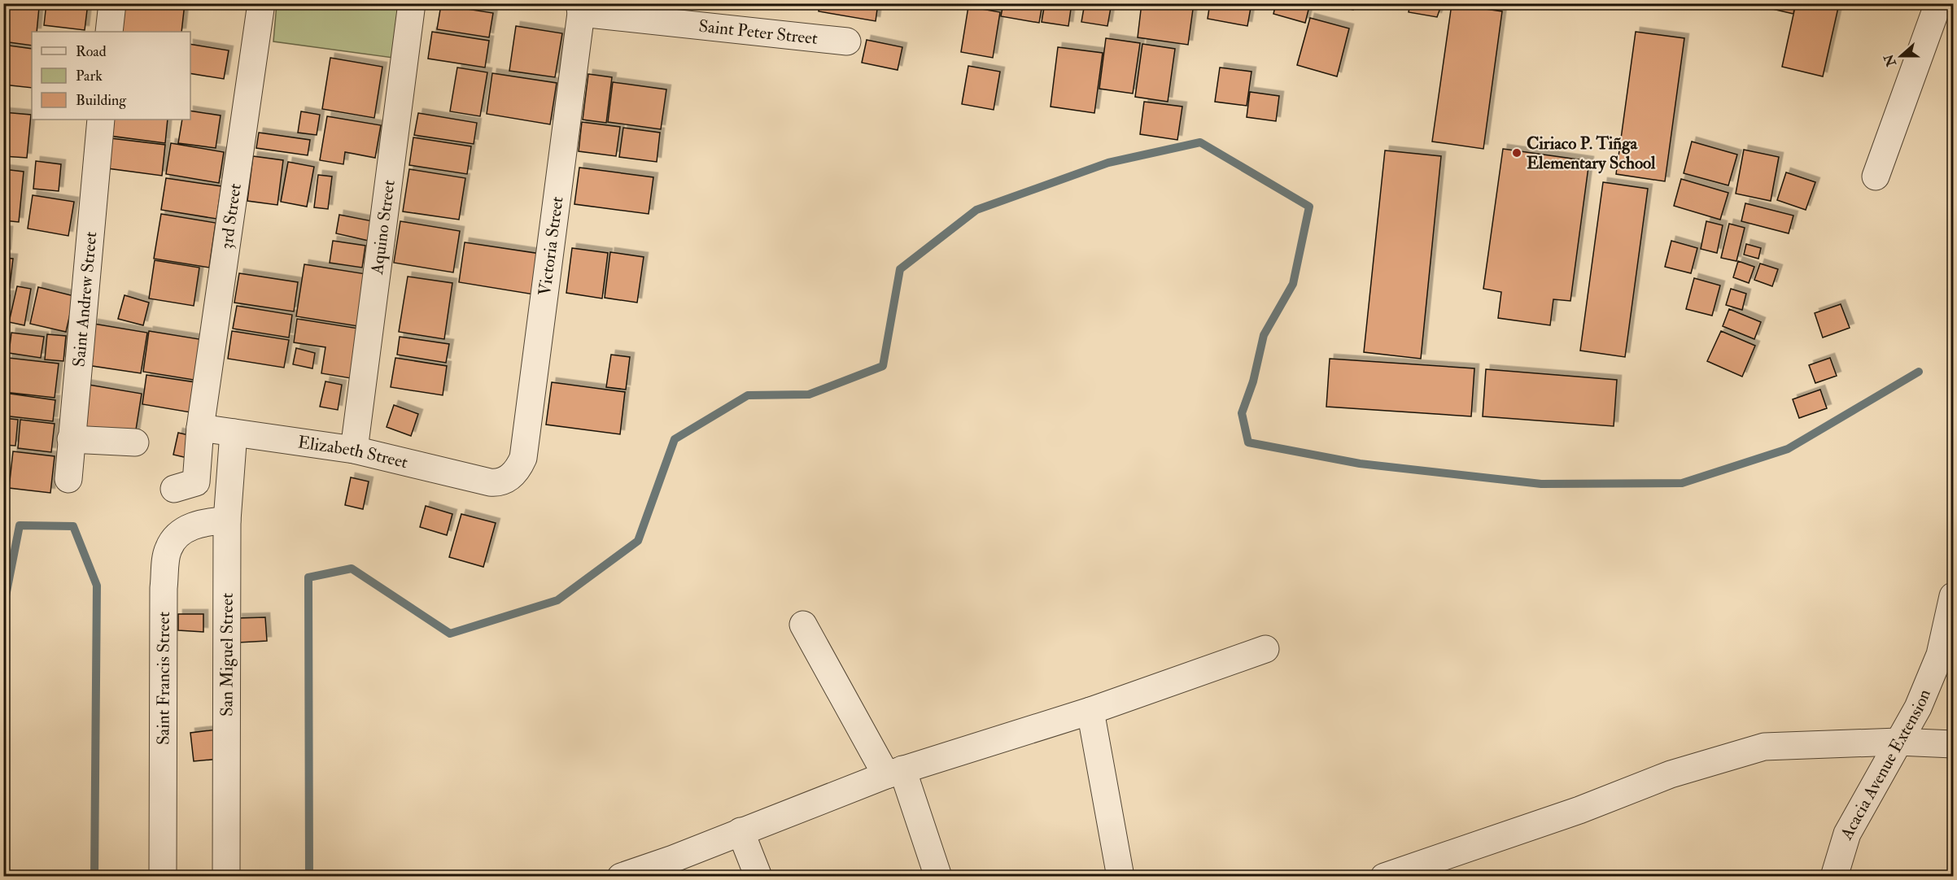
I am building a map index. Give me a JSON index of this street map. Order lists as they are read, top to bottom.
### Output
{
  "streets": {
    "street": [
      "Saint Peter Street",
      "3rd Street",
      "Aquino Street",
      "Victoria Street",
      "Saint Andrew Street",
      "Elizabeth Street",
      "San Miguel Street",
      "Saint Francis Street",
      "Acacia Avenue Extension"
    ]
  },
  "crossings": [
    ["Saint Peter Street", "Victoria Street"],
    ["3rd Street", "Elizabeth Street"],
    ["Aquino Street", "Elizabeth Street"],
    ["Victoria Street", "Elizabeth Street"],
    ["Elizabeth Street", "San Miguel Street"],
    ["San Miguel Street", "Saint Francis Street"]
  ],
  "places": ["Ciriaco P. Tiñga Elementary School"],
  "legend": ["Road", "Park", "Building"],
  "north": "left"
}
